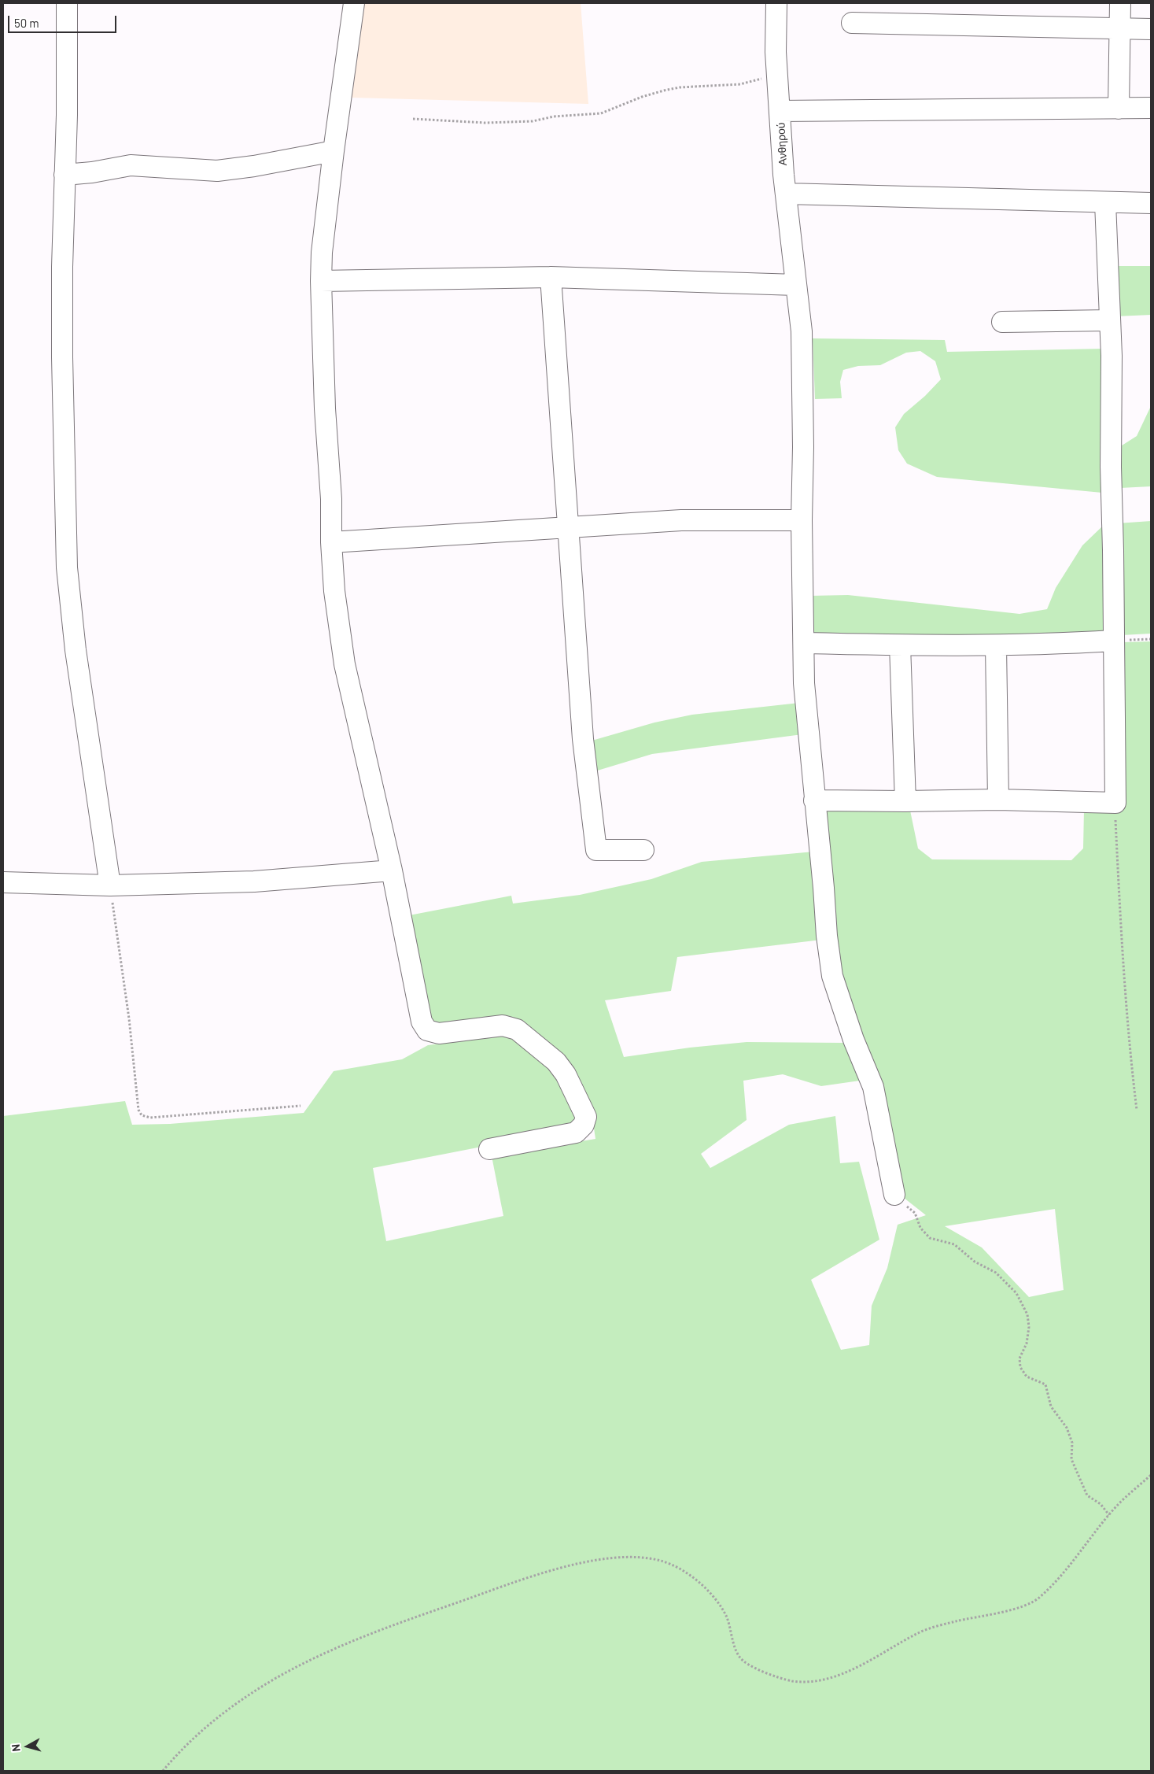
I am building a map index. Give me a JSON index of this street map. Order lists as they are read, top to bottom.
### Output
{
  "streets": {
    "street": ["Ανθηρού"]
  },
  "scale_bar": "50 m",
  "north": "left"
}
